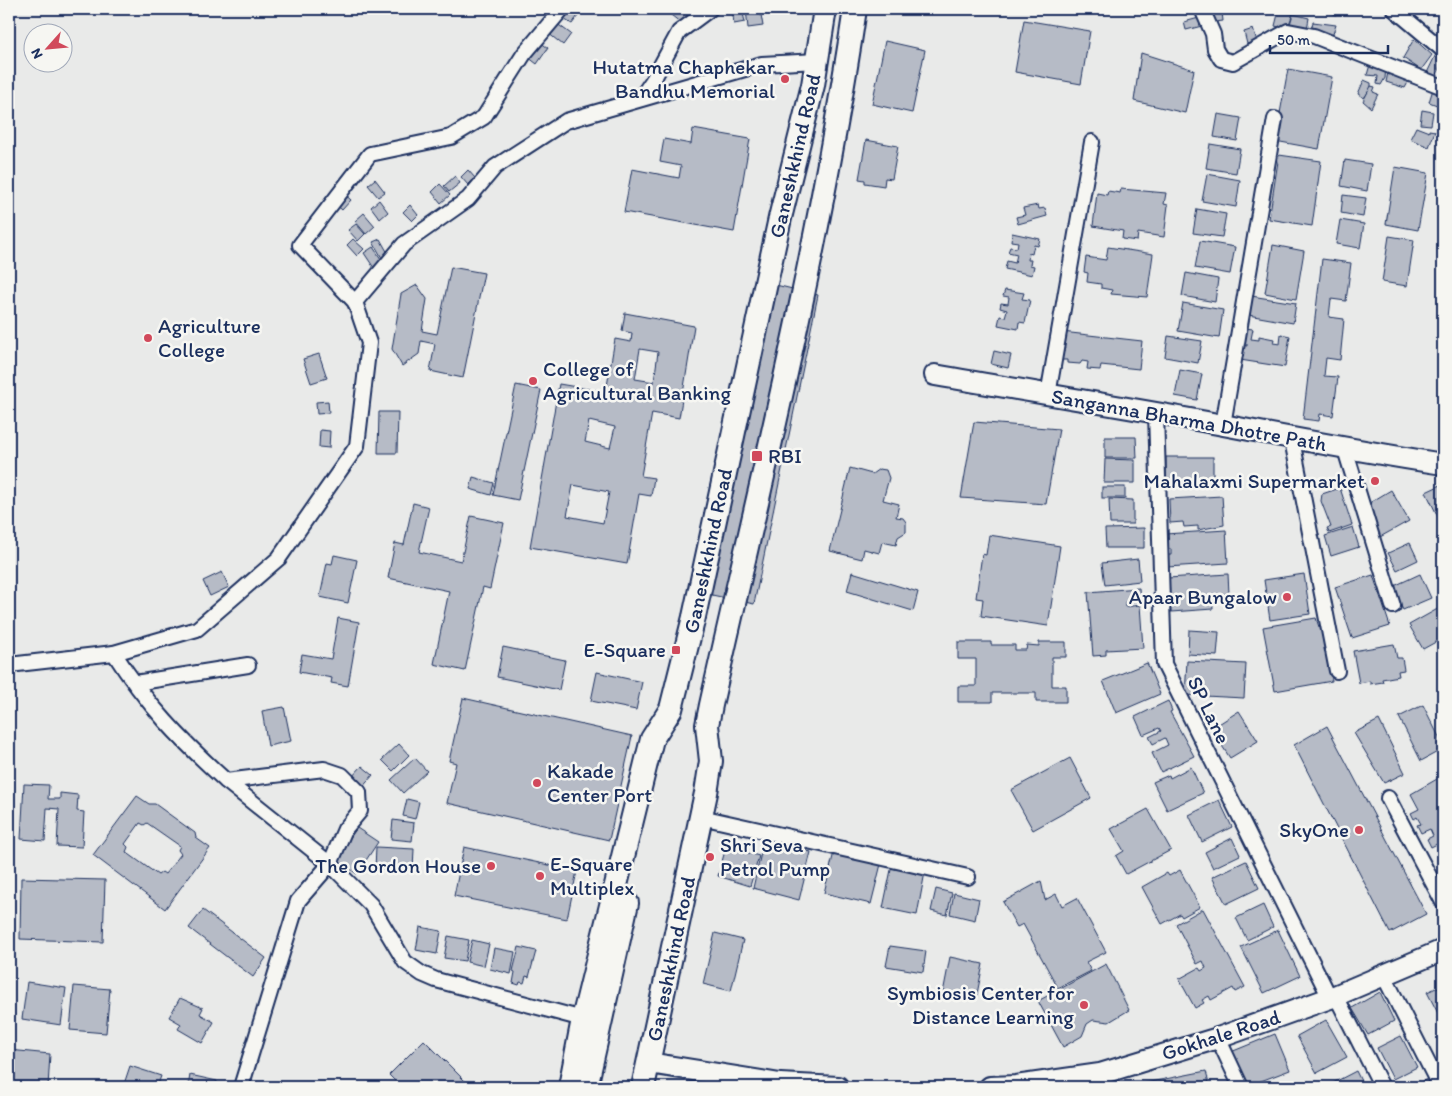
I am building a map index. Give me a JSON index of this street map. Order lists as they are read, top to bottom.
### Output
{
  "streets": {
    "main road": ["Ganeshkhind Road"],
    "street": ["Sanganna Bharma Dhotre Path", "SP Lane", "Gokhale Road"]
  },
  "crossings": [
    ["Sanganna Bharma Dhotre Path", "SP Lane"],
    ["SP Lane", "Gokhale Road"]
  ],
  "places": {
    "other": [
      "Hutatma Chaphekar Bandhu Memorial",
      "Agriculture College",
      "College of Agricultural Banking",
      "Mahalaxmi Supermarket",
      "Apaar Bungalow",
      "Kakade Center Port",
      "SkyOne",
      "Shri Seva Petrol Pump",
      "The Gordon House",
      "E-Square Multiplex",
      "Symbiosis Center for Distance Learning"
    ],
    "transit": ["RBI", "E-Square"]
  },
  "scale_bar": "50 m",
  "north": "bottom left"
}
